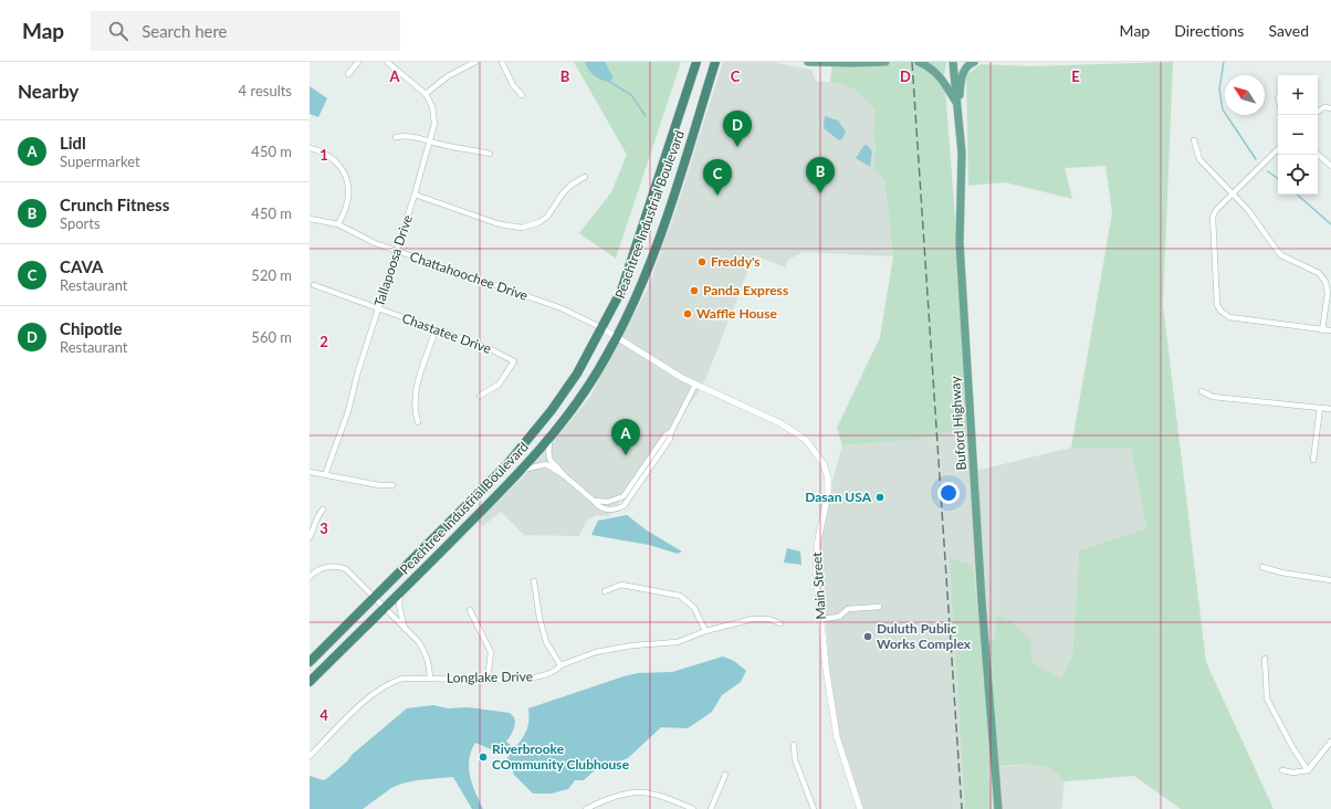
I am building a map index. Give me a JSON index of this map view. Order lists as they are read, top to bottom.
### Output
{
  "streets": {
    "highway": ["Peachtree Industrial Boulevard"],
    "main road": ["Buford Highway"],
    "street": [
      "Tallapoosa Drive",
      "Chattahoochee Drive",
      "Chastatee Drive",
      "Main Street",
      "Longlake Drive"
    ]
  },
  "crossings": [
    ["Peachtree Industrial Boulevard", "Chattahoochee Drive"],
    ["Peachtree Industrial Boulevard", "Main Street"],
    ["Tallapoosa Drive", "Chattahoochee Drive"],
    ["Tallapoosa Drive", "Chastatee Drive"],
    ["Chattahoochee Drive", "Main Street"]
  ],
  "places": [
    "Freddy's",
    "Panda Express",
    "Waffle House",
    "Dasan USA",
    "Duluth Public Works Complex",
    "Riverbrooke COmmunity Clubhouse"
  ],
  "north": "top left",
  "page": {
    "header": "Map",
    "search": "Search here",
    "nav": ["Map", "Directions", "Saved"],
    "heading": ["Nearby", "4 results"],
    "map_buttons": ["+", "−"],
    "pins": [
      "D",
      "B",
      "C",
      "A"
    ],
    "list": [
      {
        "mark": "A",
        "name": "Lidl",
        "note": "Supermarket",
        "value": "450 m"
      },
      {
        "mark": "B",
        "name": "Crunch Fitness",
        "note": "Sports",
        "value": "450 m"
      },
      {
        "mark": "C",
        "name": "CAVA",
        "note": "Restaurant",
        "value": "520 m"
      },
      {
        "mark": "D",
        "name": "Chipotle",
        "note": "Restaurant",
        "value": "560 m"
      }
    ]
  },
  "grid": {
    "columns": [
      "A",
      "B",
      "C",
      "D",
      "E"
    ],
    "rows": [
      "1",
      "2",
      "3",
      "4"
    ]
  }
}
